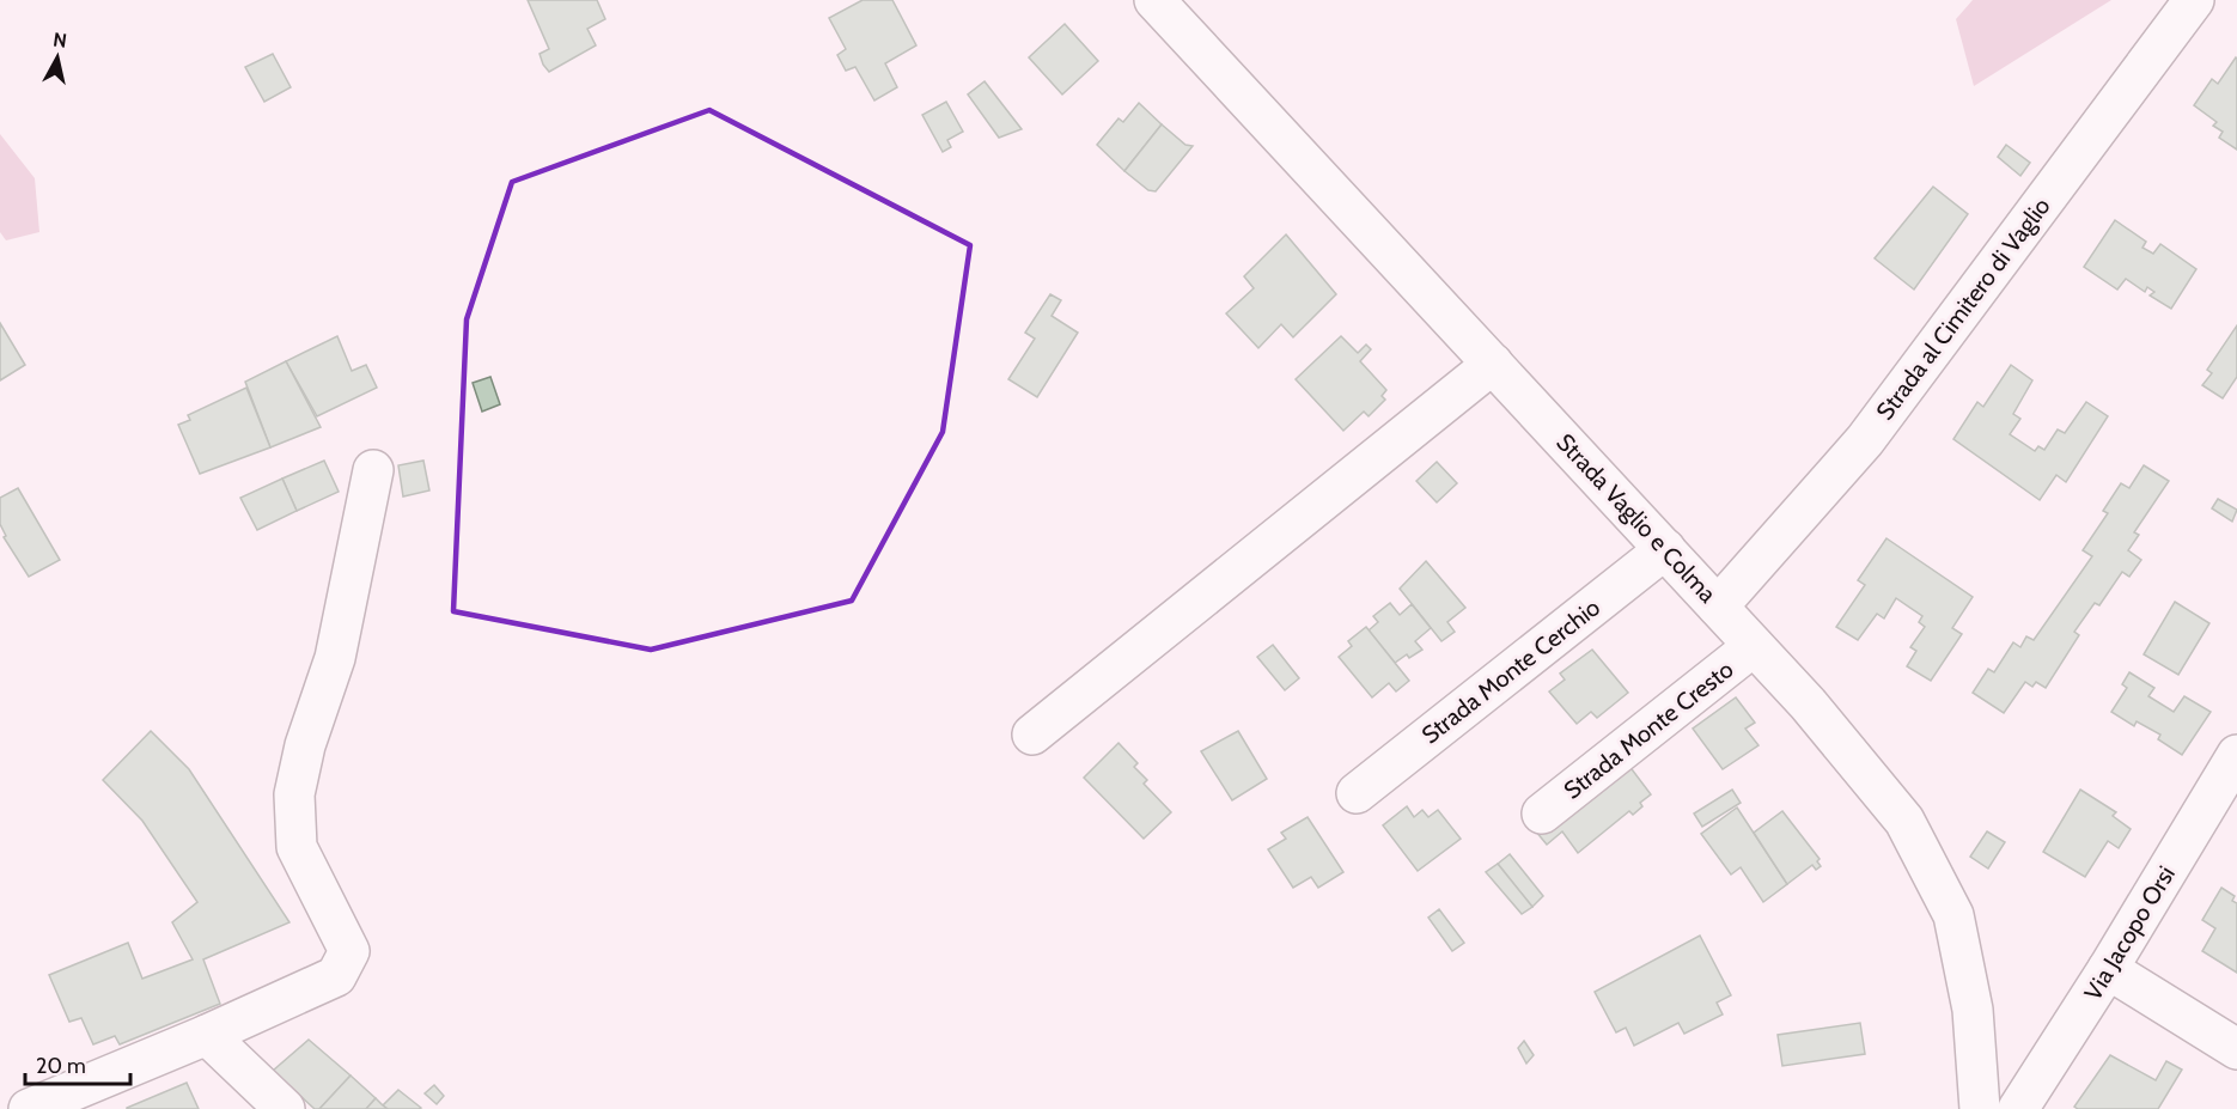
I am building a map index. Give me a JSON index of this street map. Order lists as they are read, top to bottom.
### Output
{
  "streets": {
    "street": [
      "Strada al Cimitero di Vaglio",
      "Strada Vaglio e Colma",
      "Strada Monte Cerchio",
      "Strada Monte Cresto",
      "Via Jacopo Orsi"
    ]
  },
  "crossings": [
    ["Strada al Cimitero di Vaglio", "Strada Vaglio e Colma"],
    ["Strada Vaglio e Colma", "Strada Monte Cerchio"],
    ["Strada Vaglio e Colma", "Strada Monte Cresto"]
  ],
  "scale_bar": "20 m",
  "north": "top"
}
